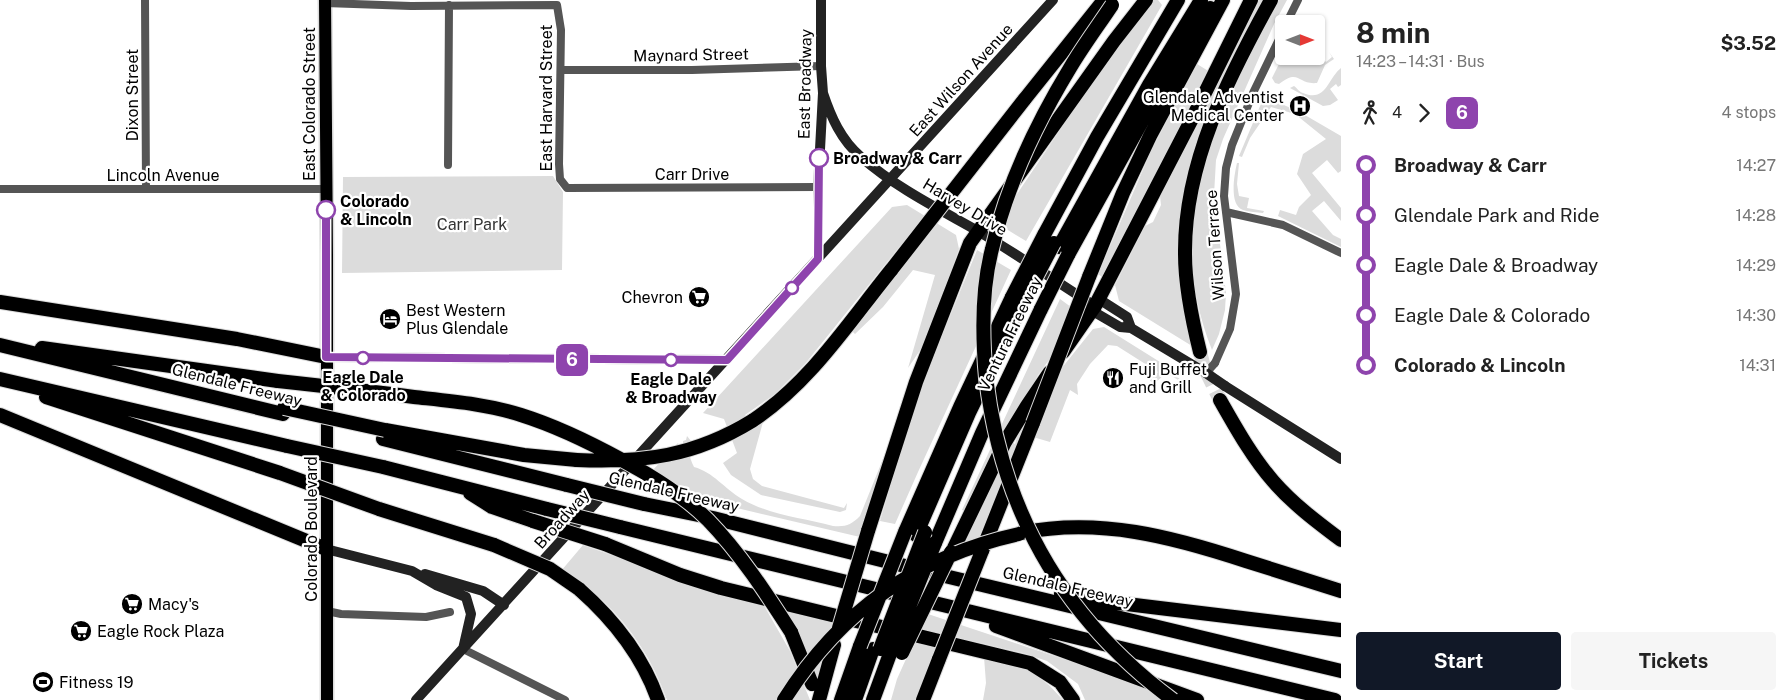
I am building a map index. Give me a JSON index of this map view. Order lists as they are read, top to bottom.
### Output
{
  "streets": {
    "highway": ["Ventura Freeway", "Glendale Freeway"],
    "main road": [
      "East Wilson Avenue",
      "East Broadway",
      "East Colorado Street",
      "Harvey Drive",
      "Broadway",
      "Colorado Boulevard"
    ],
    "street": [
      "Maynard Street",
      "Dixon Street",
      "East Harvard Street",
      "Carr Drive",
      "Lincoln Avenue",
      "Wilson Terrace"
    ]
  },
  "crossings": [
    ["Maynard Street", "East Broadway"],
    ["Maynard Street", "East Harvard Street"],
    ["East Wilson Avenue", "Harvey Drive"],
    ["East Wilson Avenue", "Broadway"],
    ["East Broadway", "Carr Drive"],
    ["East Broadway", "Harvey Drive"],
    ["East Broadway", "Broadway"],
    ["Dixon Street", "Lincoln Avenue"],
    ["East Harvard Street", "Carr Drive"],
    ["East Colorado Street", "Lincoln Avenue"],
    ["East Colorado Street", "Colorado Boulevard"],
    ["Harvey Drive", "Wilson Terrace"],
    ["Harvey Drive", "Broadway"]
  ],
  "parks": ["Carr Park"],
  "places": {
    "hospital": ["Glendale Adventist Medical Center"],
    "other": [
      "Broadway & Carr",
      "Colorado & Lincoln",
      "Eagle Dale & Colorado",
      "Eagle Dale & Broadway"
    ],
    "supermarket": ["Chevron", "Macy's", "Eagle Rock Plaza"],
    "hotel": ["Best Western Plus Glendale"],
    "restaurant": ["Fuji Buffet and Grill"],
    "sports": ["Fitness 19"]
  },
  "lines": ["bus line 6"],
  "north": "right",
  "page": {
    "on_map": "6",
    "heading": ["8 min", "14:23 – 14:31 · Bus", "$3.52"],
    "legs": ["4", "6", "4 stops"],
    "list": [
      {
        "name": "Broadway & Carr",
        "value": "14:27"
      },
      {
        "name": "Glendale Park and Ride",
        "value": "14:28"
      },
      {
        "name": "Eagle Dale & Broadway",
        "value": "14:29"
      },
      {
        "name": "Eagle Dale & Colorado",
        "value": "14:30"
      },
      {
        "name": "Colorado & Lincoln",
        "value": "14:31"
      }
    ],
    "buttons": ["Start", "Tickets"]
  }
}
